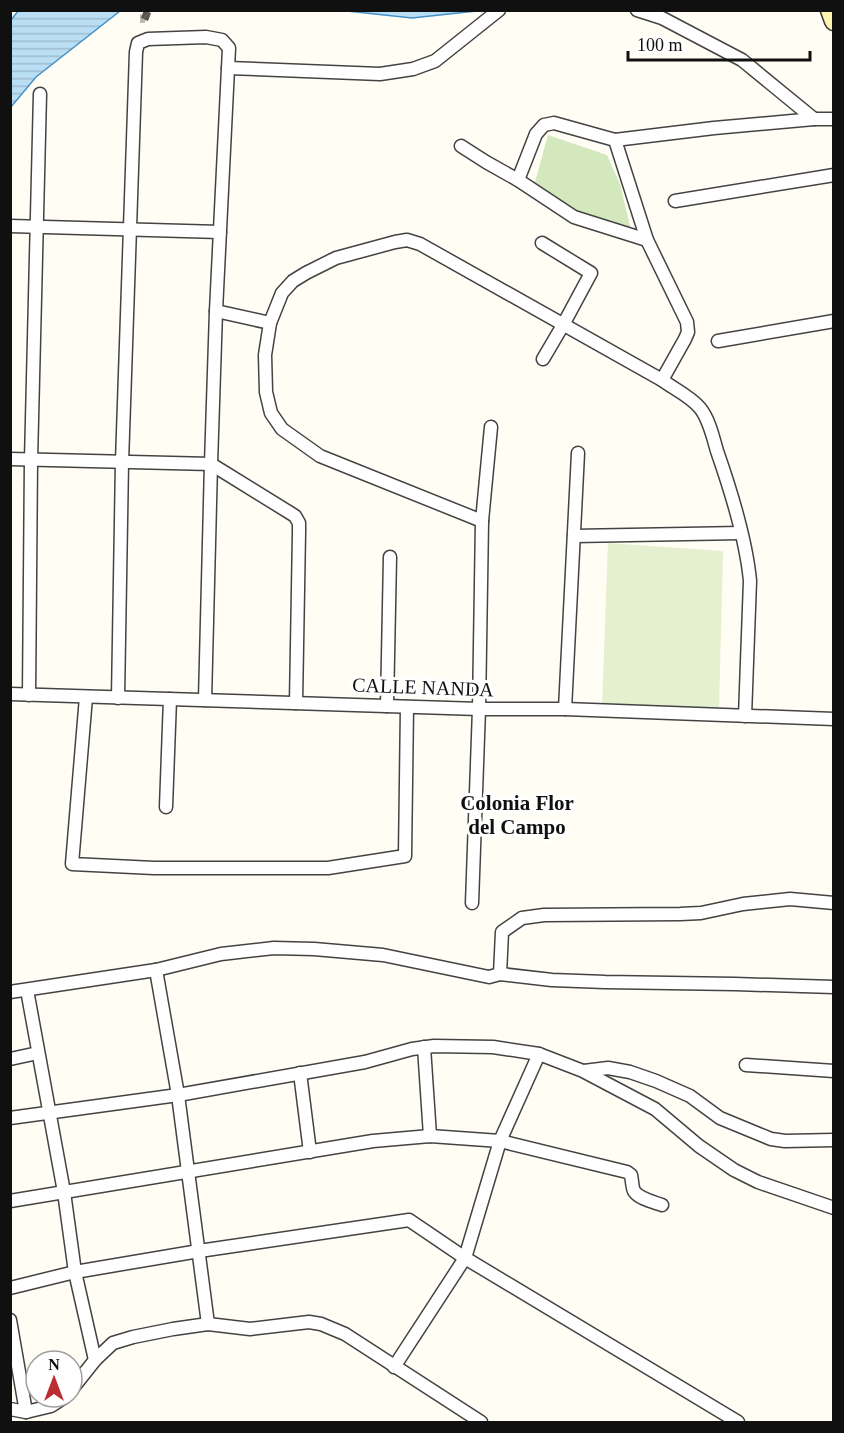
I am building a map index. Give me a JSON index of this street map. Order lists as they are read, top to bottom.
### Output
{
  "streets": {
    "street": ["CALLE NANDA"]
  },
  "districts": ["Colonia Flor del Campo"],
  "scale_bar": "100 m",
  "north": "top"
}
